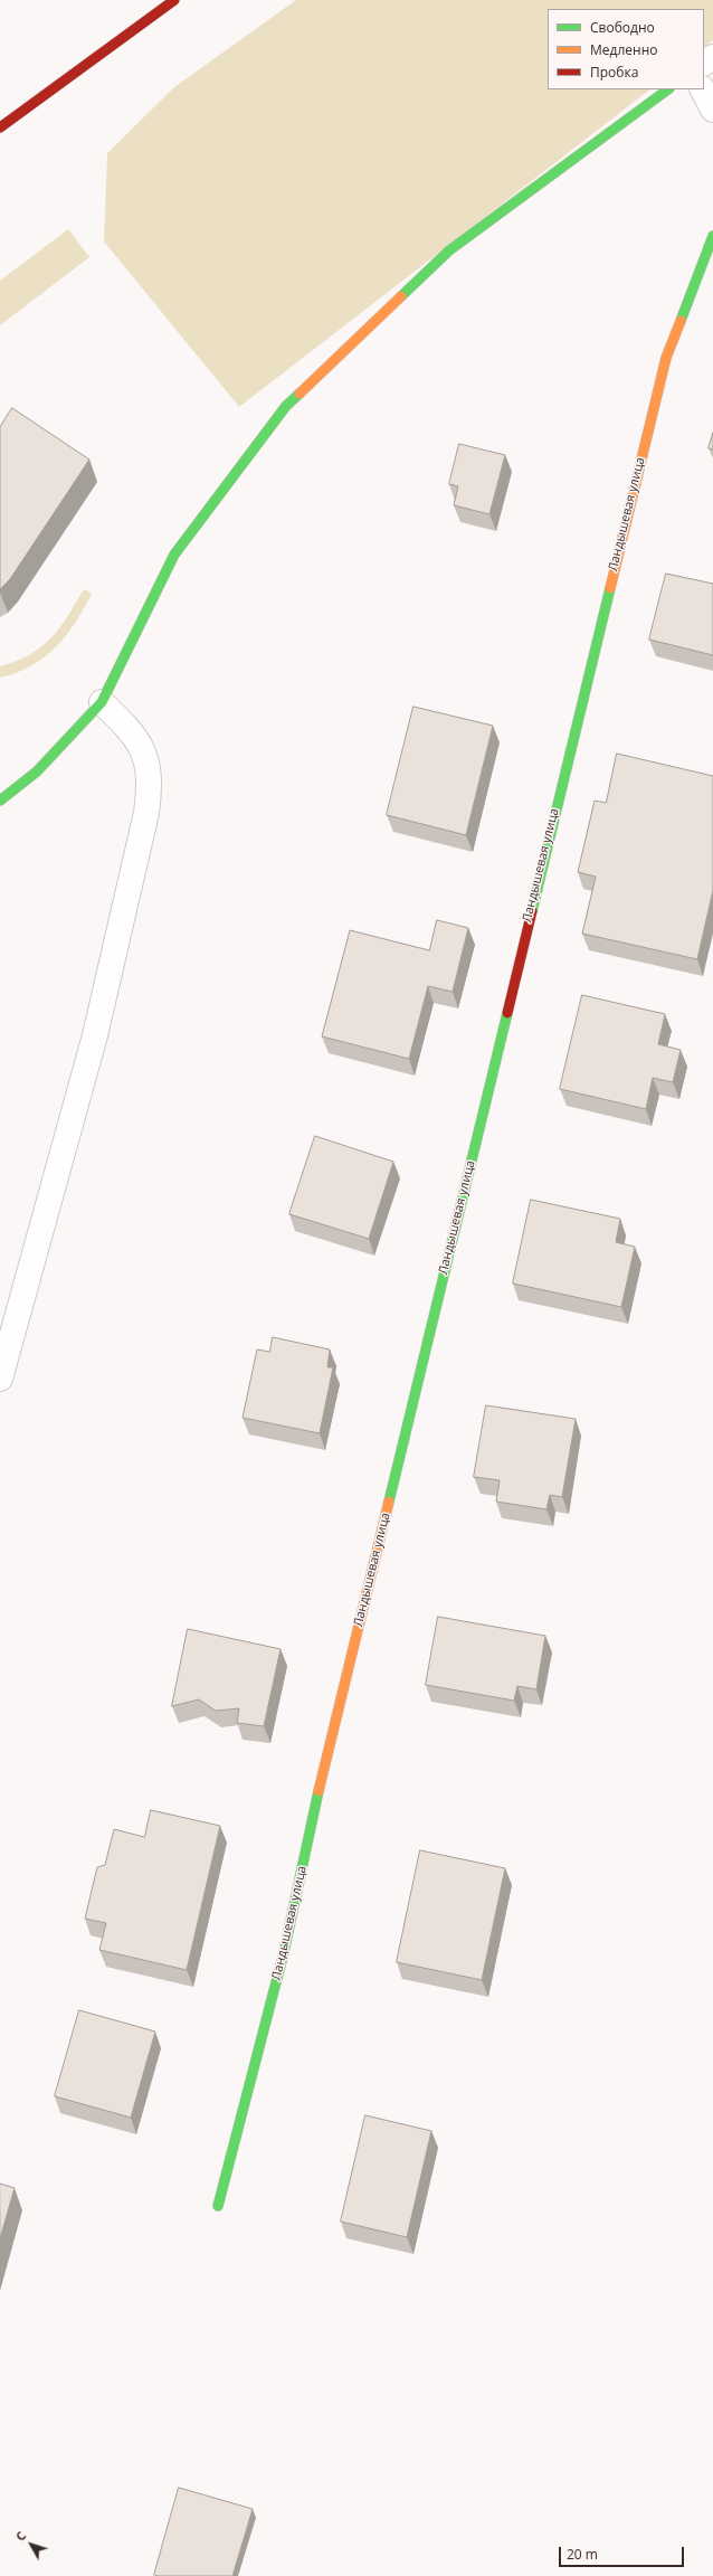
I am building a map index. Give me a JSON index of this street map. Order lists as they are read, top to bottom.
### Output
{
  "streets": {
    "street": ["Ландышевая улица"]
  },
  "legend": ["Свободно", "Медленно", "Пробка"],
  "scale_bar": "20 m",
  "north": "top left"
}
